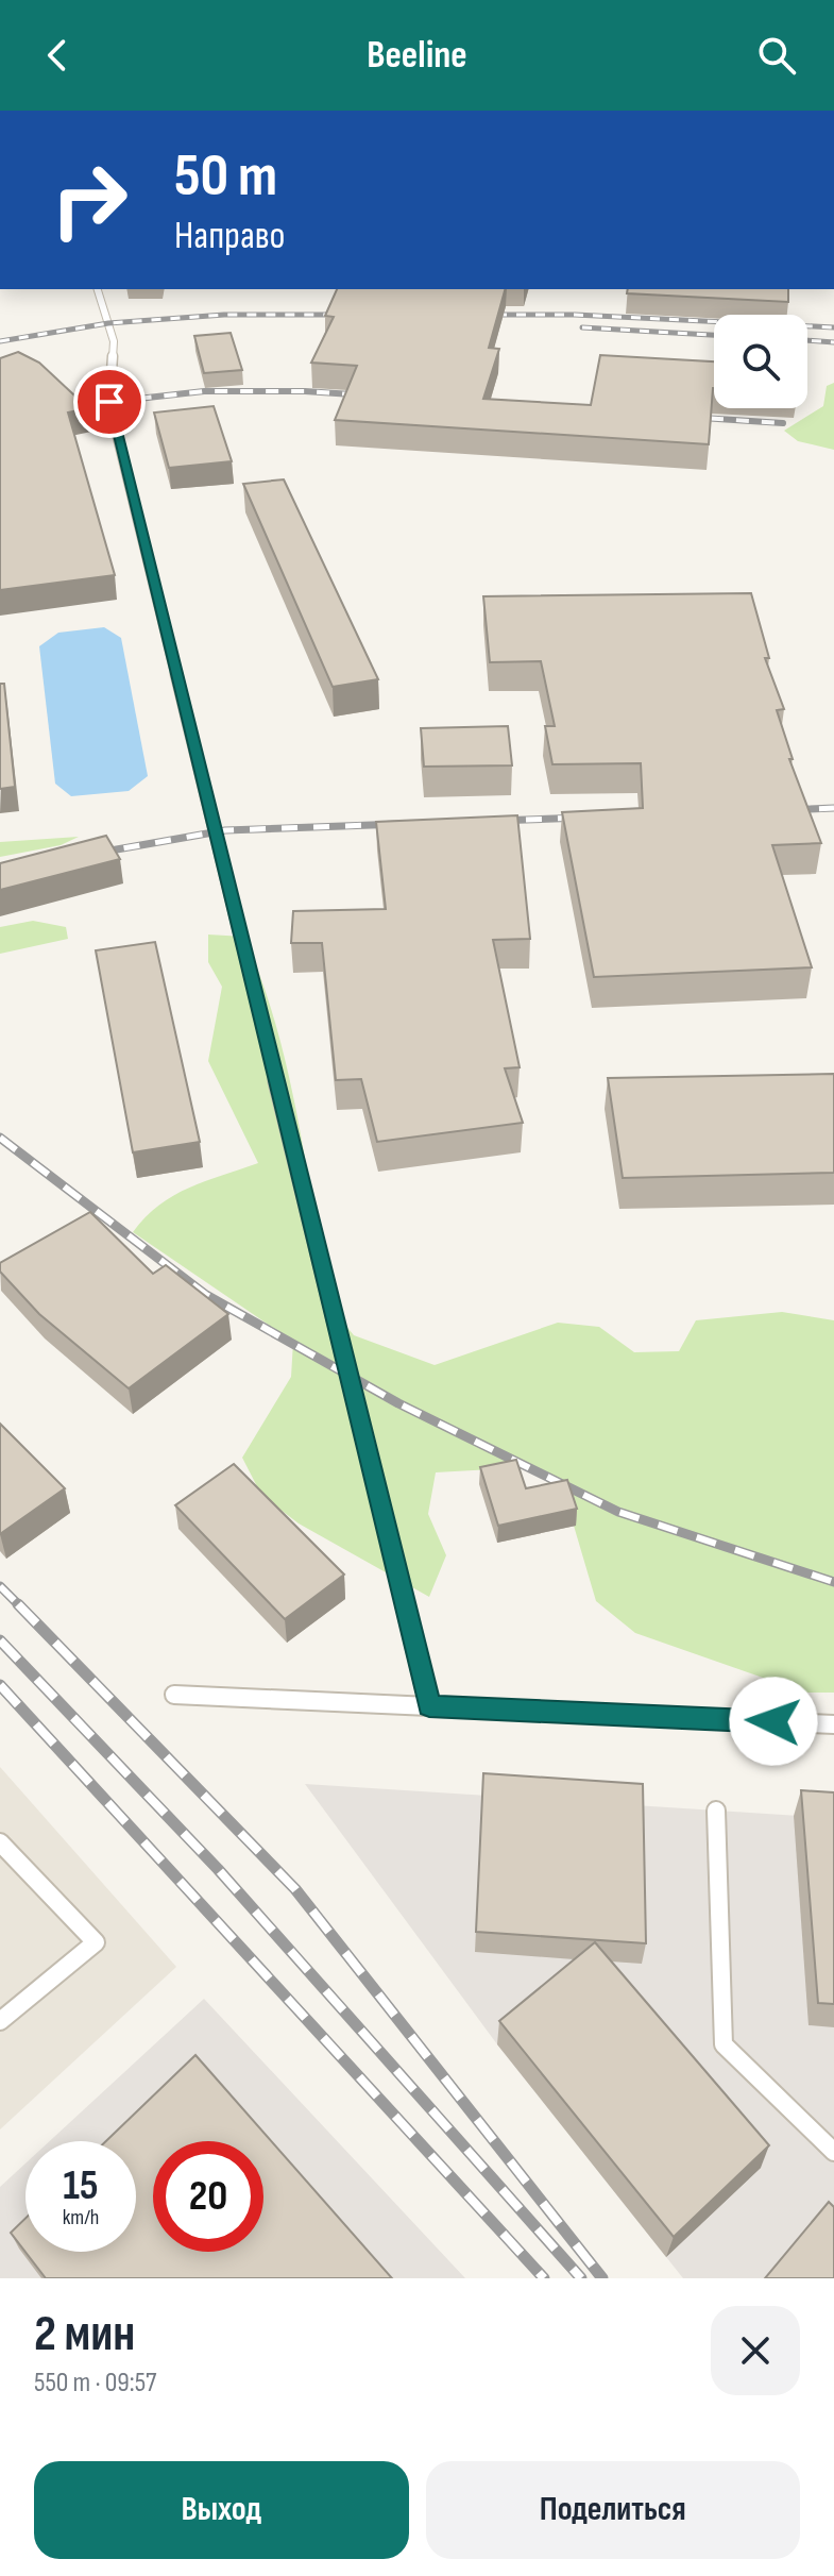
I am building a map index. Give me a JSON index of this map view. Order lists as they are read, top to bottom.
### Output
{
  "page": {
    "header": "Beeline",
    "turn": ["50 m", "Направо"],
    "speed": "15 km/h",
    "limit": "20",
    "heading": ["2 мин", "550 m · 09:57"],
    "buttons": ["Выход", "Поделиться"]
  }
}
